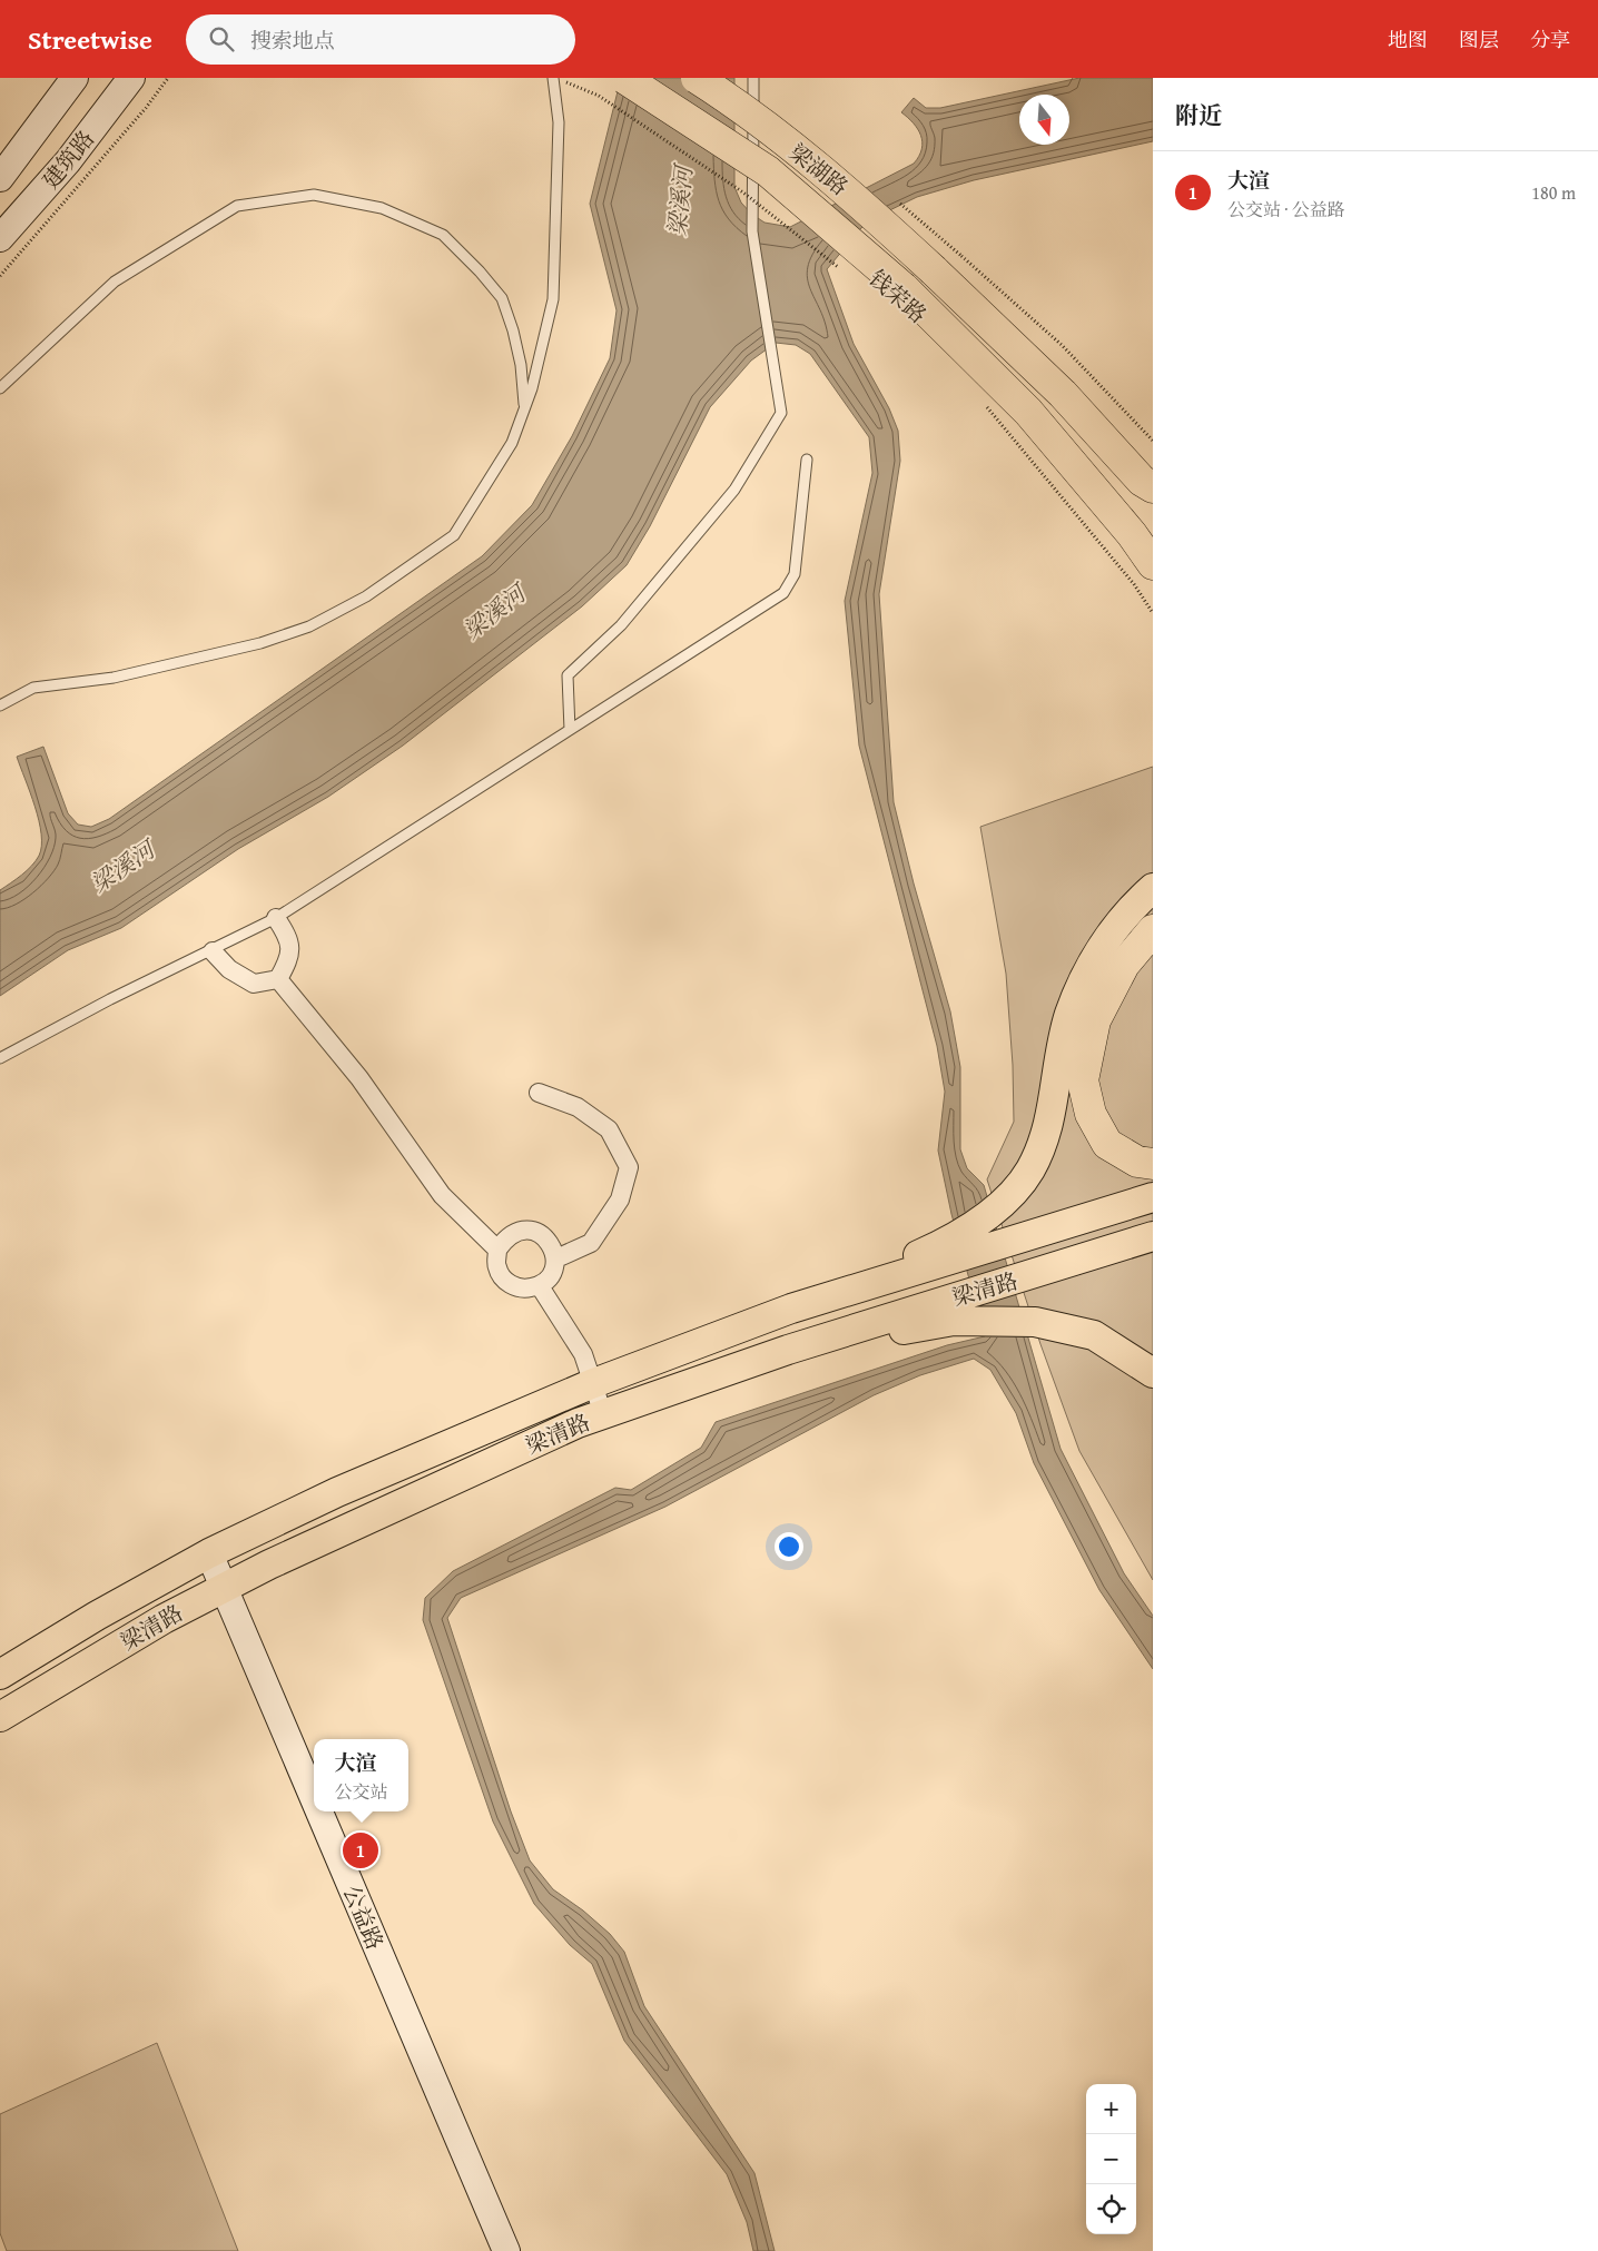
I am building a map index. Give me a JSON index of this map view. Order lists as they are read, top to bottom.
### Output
{
  "streets": {
    "highway": ["梁湖路"],
    "main road": ["梁清路"],
    "street": ["建筑路", "公益路"],
    "path": ["钱荣路"]
  },
  "crossings": [
    ["梁清路", "公益路"]
  ],
  "water": ["梁溪河"],
  "north": "bottom",
  "page": {
    "header": "Streetwise",
    "search": "搜索地点",
    "nav": ["地图", "图层", "分享"],
    "heading": "附近",
    "list": [
      {
        "mark": "1",
        "name": "大渲",
        "note": "公交站 · 公益路",
        "value": "180 m"
      }
    ],
    "popup": ["大渲", "公交站"],
    "pins": "1",
    "map_buttons": ["+", "−"]
  }
}
